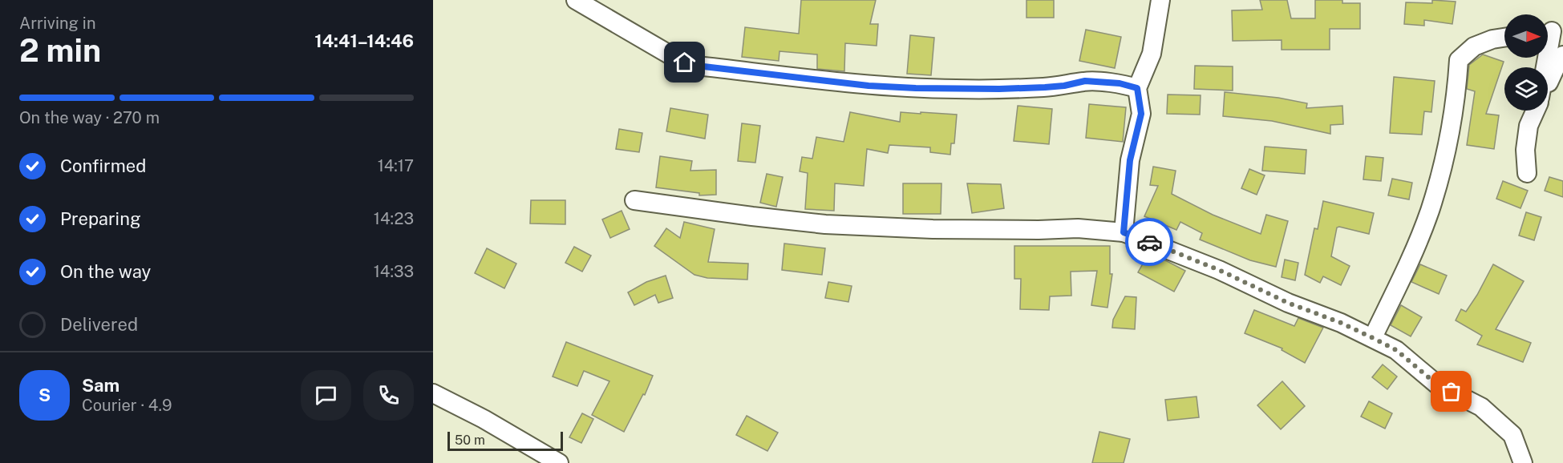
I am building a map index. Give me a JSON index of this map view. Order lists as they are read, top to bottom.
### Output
{
  "scale_bar": "50 m",
  "north": "right",
  "page": {
    "heading": ["2 min", "Arriving in", "14:41–14:46"],
    "panel": ["Sam", "Courier · 4.9"],
    "bar": "On the way · 270 m",
    "list": [
      ["Confirmed", "14:17"],
      ["Preparing", "14:23"],
      ["On the way", "14:33"],
      "Delivered"
    ],
    "round": "S",
    "scale": "50 m"
  }
}
